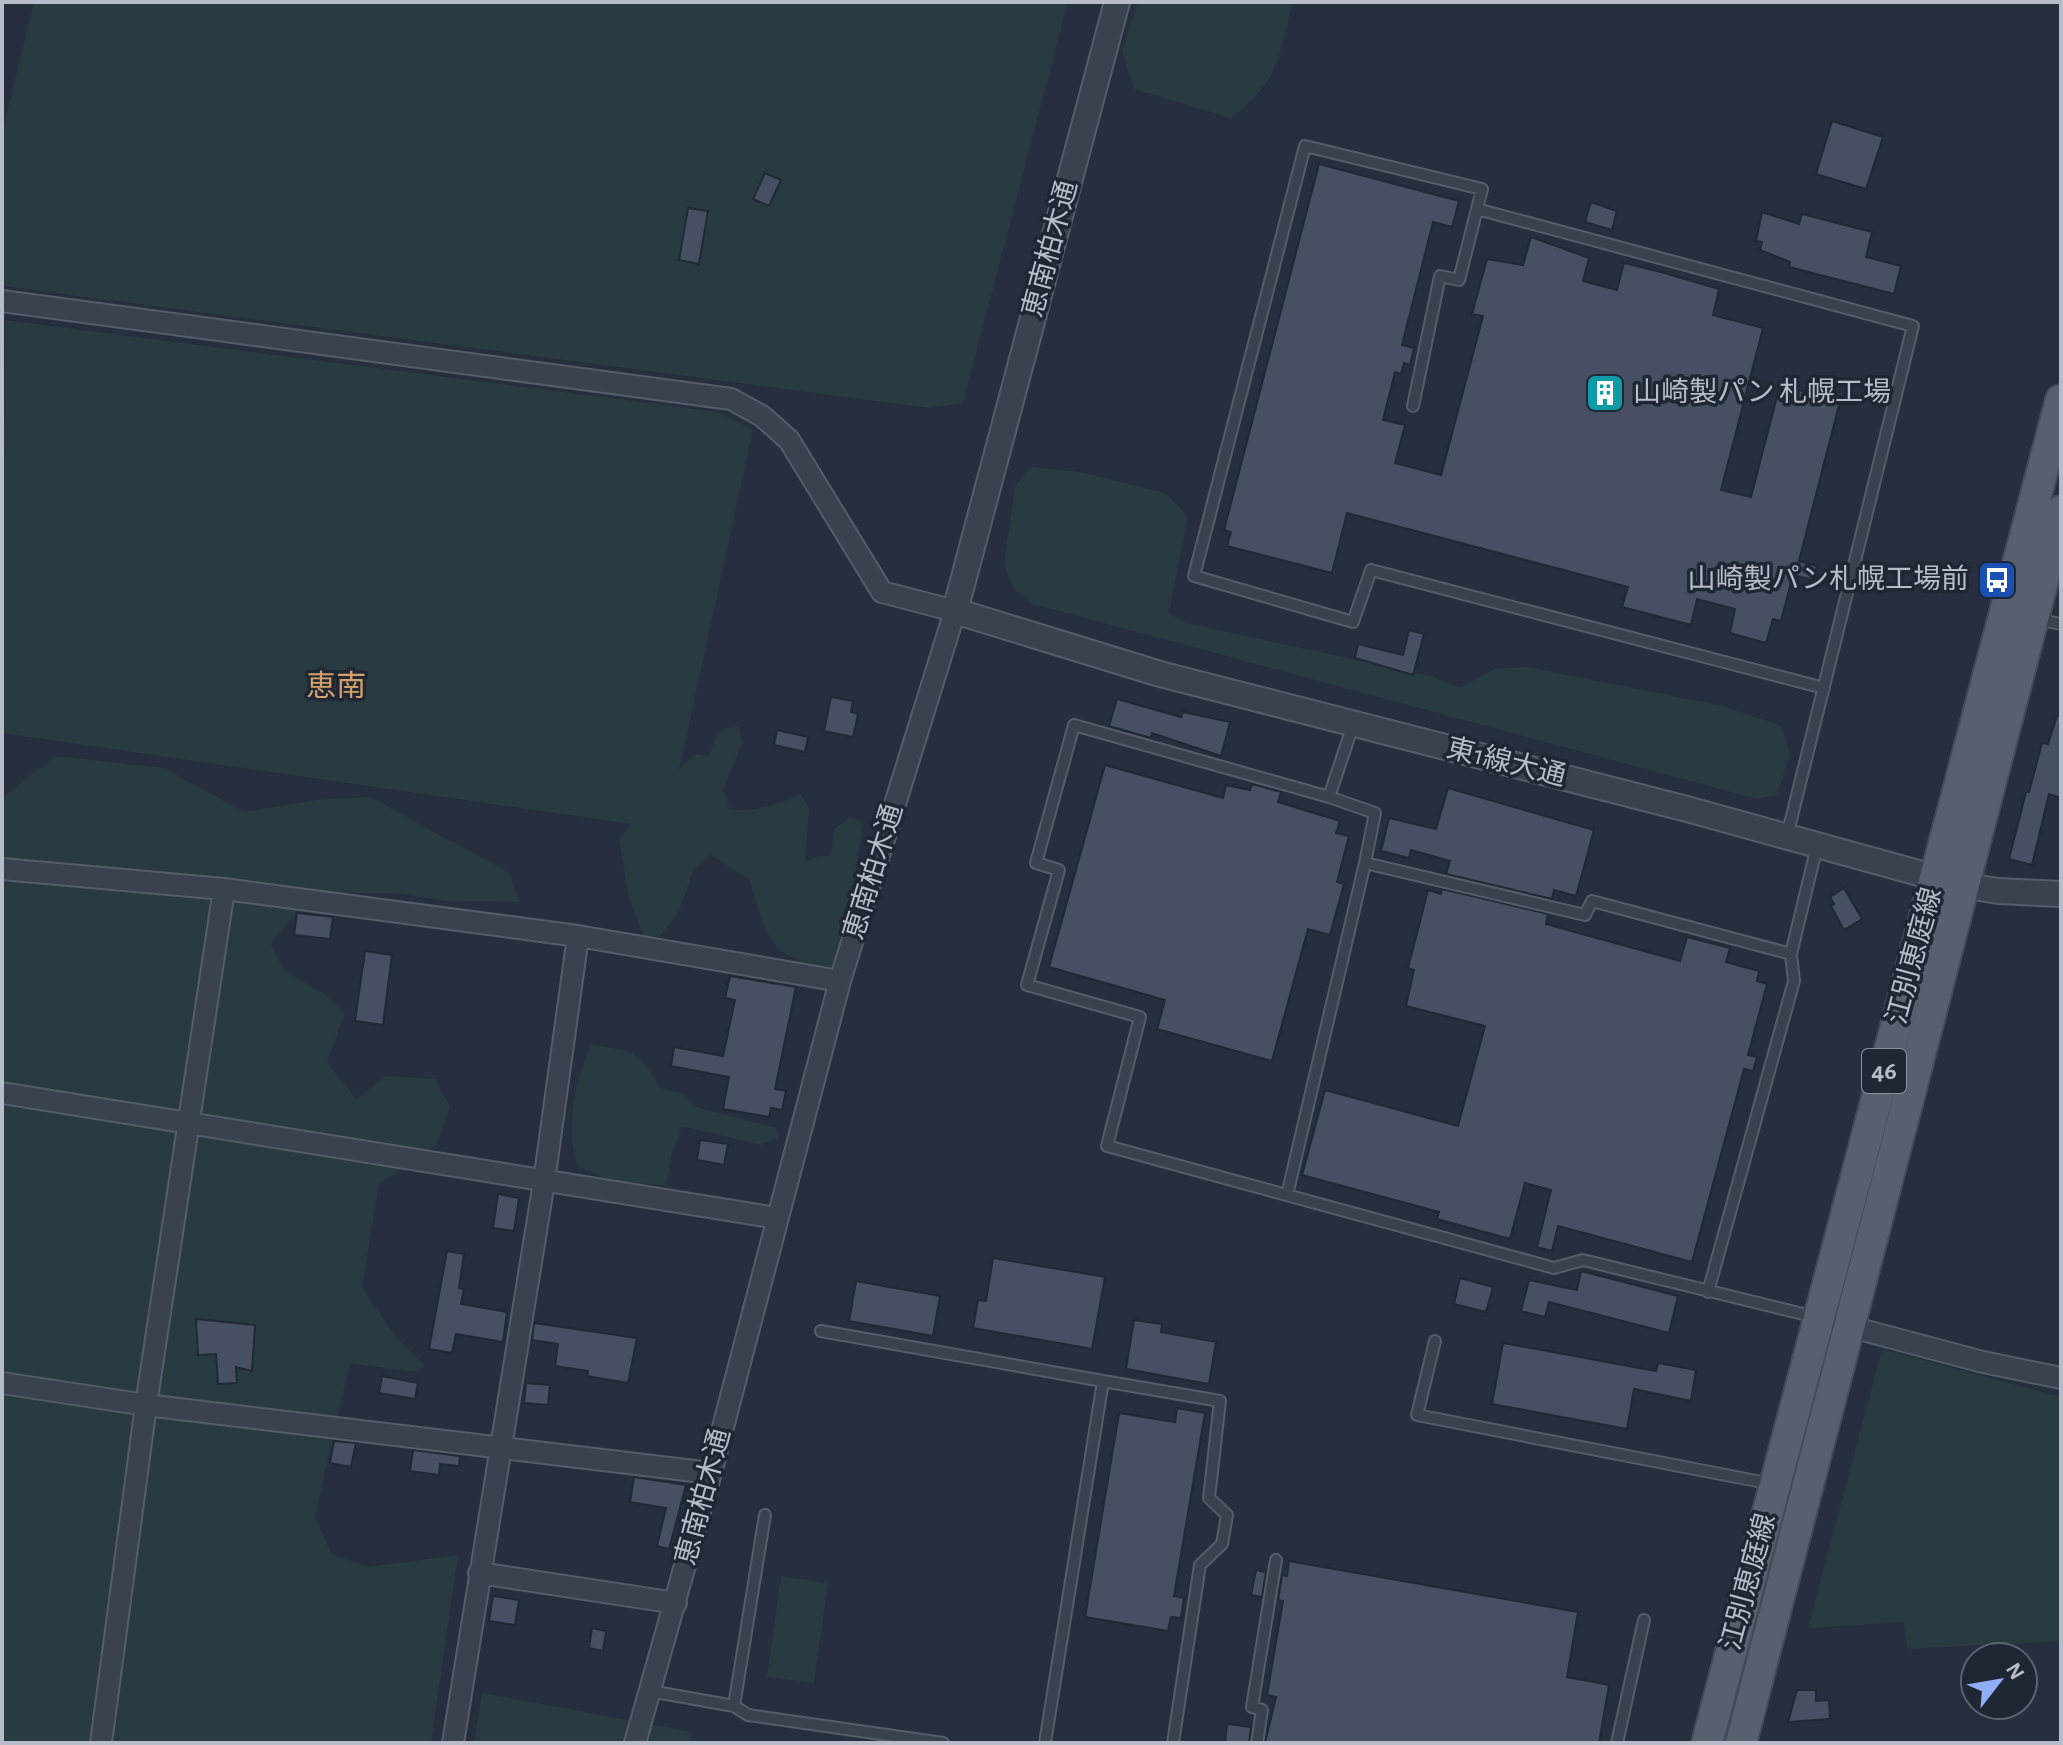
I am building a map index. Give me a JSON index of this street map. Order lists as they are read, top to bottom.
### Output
{
  "streets": {
    "main road": ["江別恵庭線", "46"],
    "street": ["恵南柏木通", "東1線大通"]
  },
  "crossings": [
    ["恵南柏木通", "東1線大通"],
    ["東1線大通", "江別恵庭線"]
  ],
  "districts": ["恵南"],
  "places": {
    "building": ["山崎製パン 札幌工場"],
    "bus stop": ["山崎製パン札幌工場前"]
  },
  "north": "top right"
}
